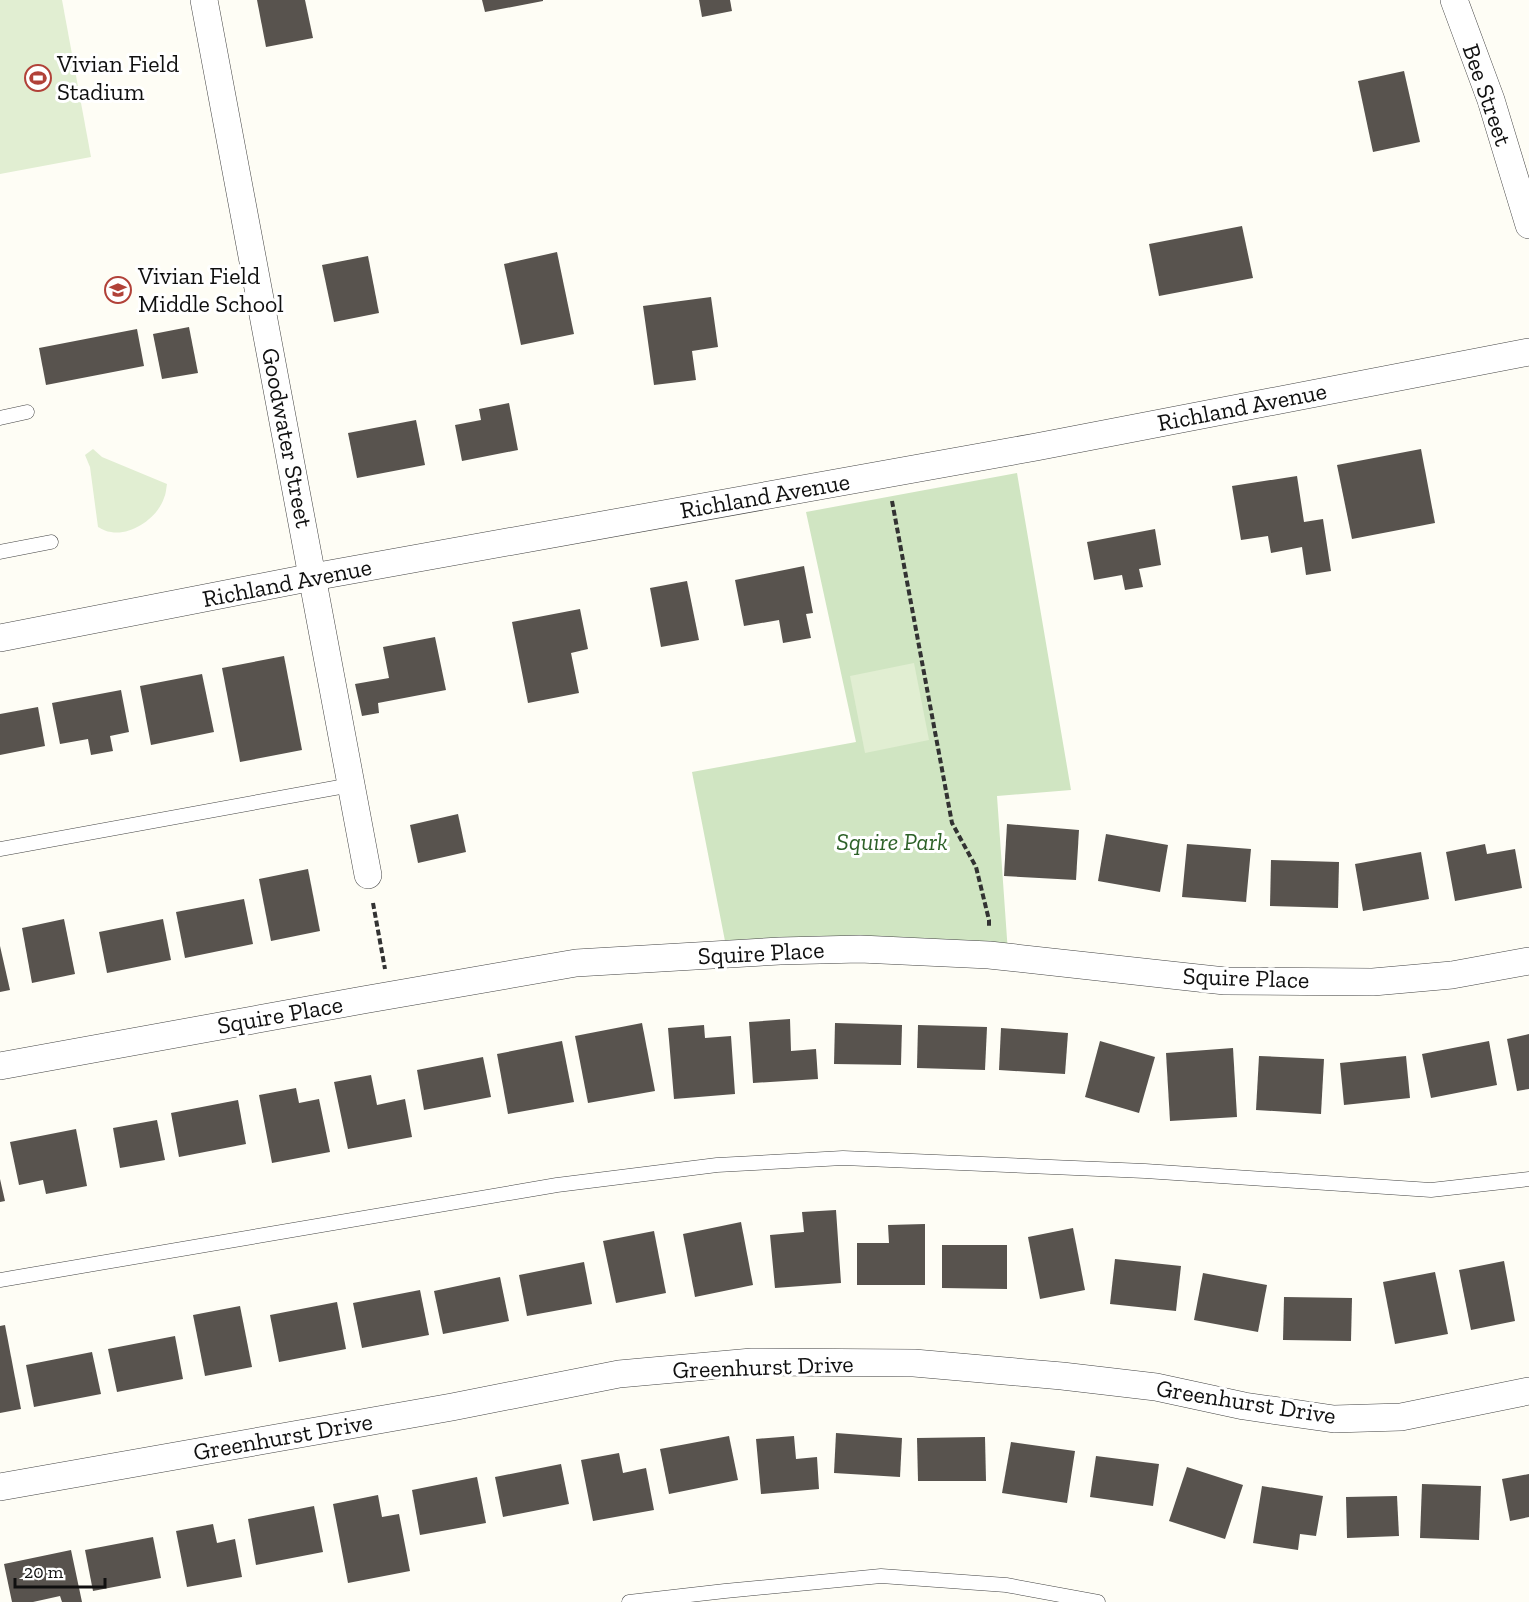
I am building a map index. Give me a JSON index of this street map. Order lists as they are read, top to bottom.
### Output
{
  "streets": {
    "street": [
      "Bee Street",
      "Richland Avenue",
      "Goodwater Street",
      "Squire Place",
      "Greenhurst Drive"
    ]
  },
  "crossings": [
    ["Richland Avenue", "Goodwater Street"]
  ],
  "parks": ["Squire Park"],
  "places": {
    "sports": ["Vivian Field Stadium"],
    "school or university": ["Vivian Field Middle School"]
  },
  "scale_bar": "20 m"
}
